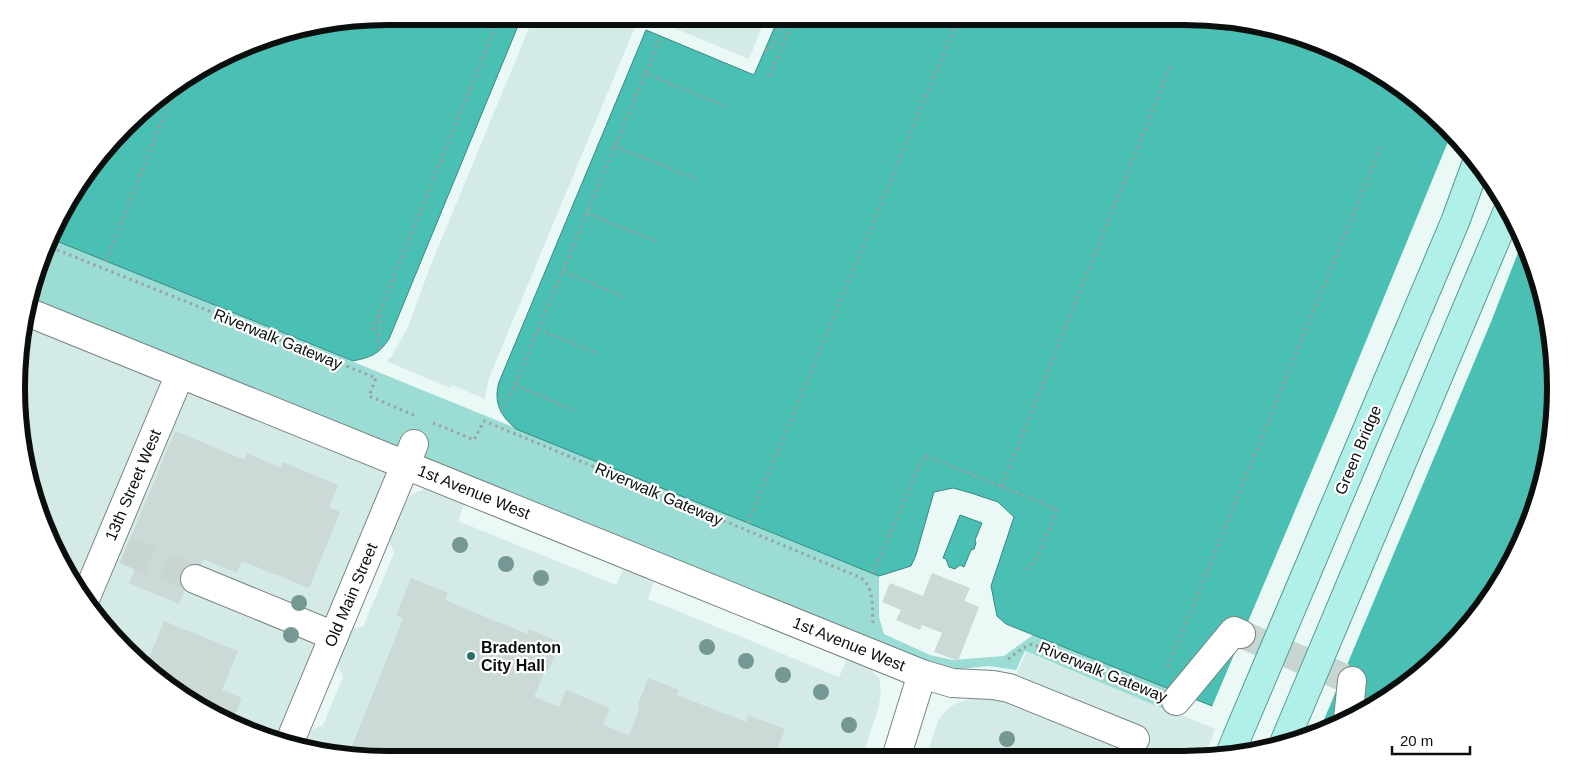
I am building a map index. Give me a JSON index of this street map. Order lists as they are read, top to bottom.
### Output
{
  "streets": {
    "main road": ["Green Bridge"],
    "street": [
      "Riverwalk Gateway",
      "13th Street West",
      "1st Avenue West",
      "Old Main Street"
    ]
  },
  "crossings": [
    ["Riverwalk Gateway", "1st Avenue West"],
    ["Riverwalk Gateway", "Old Main Street"],
    ["13th Street West", "1st Avenue West"],
    ["1st Avenue West", "Old Main Street"]
  ],
  "places": ["Bradenton City Hall"],
  "scale_bar": "20 m"
}
